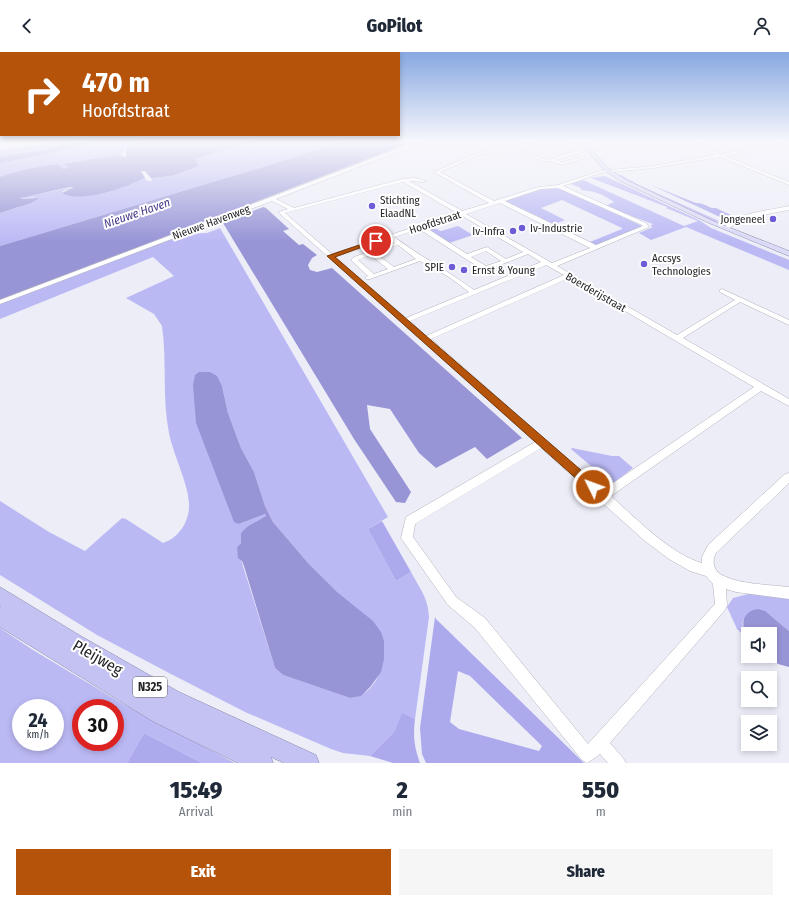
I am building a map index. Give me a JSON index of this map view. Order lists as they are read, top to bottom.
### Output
{
  "streets": {
    "highway": ["Pleijweg", "N325"],
    "street": ["Nieuwe Havenweg", "Hoofdstraat", "Boerderijstraat"]
  },
  "crossings": [
    ["Hoofdstraat", "Boerderijstraat"]
  ],
  "water": ["Nieuwe Haven"],
  "places": [
    "Stichting ElaadNL",
    "Jongeneel",
    "Iv-Industrie",
    "Iv-Infra",
    "Accsys Technologies",
    "SPIE",
    "Ernst & Young"
  ],
  "page": {
    "header": "GoPilot",
    "turn": ["470 m", "Hoofdstraat"],
    "speed": "24 km/h",
    "limit": "30",
    "eta": [
      "15:49",
      "Arrival",
      "2",
      "min",
      "550",
      "m"
    ],
    "buttons": ["Exit", "Share"]
  }
}
